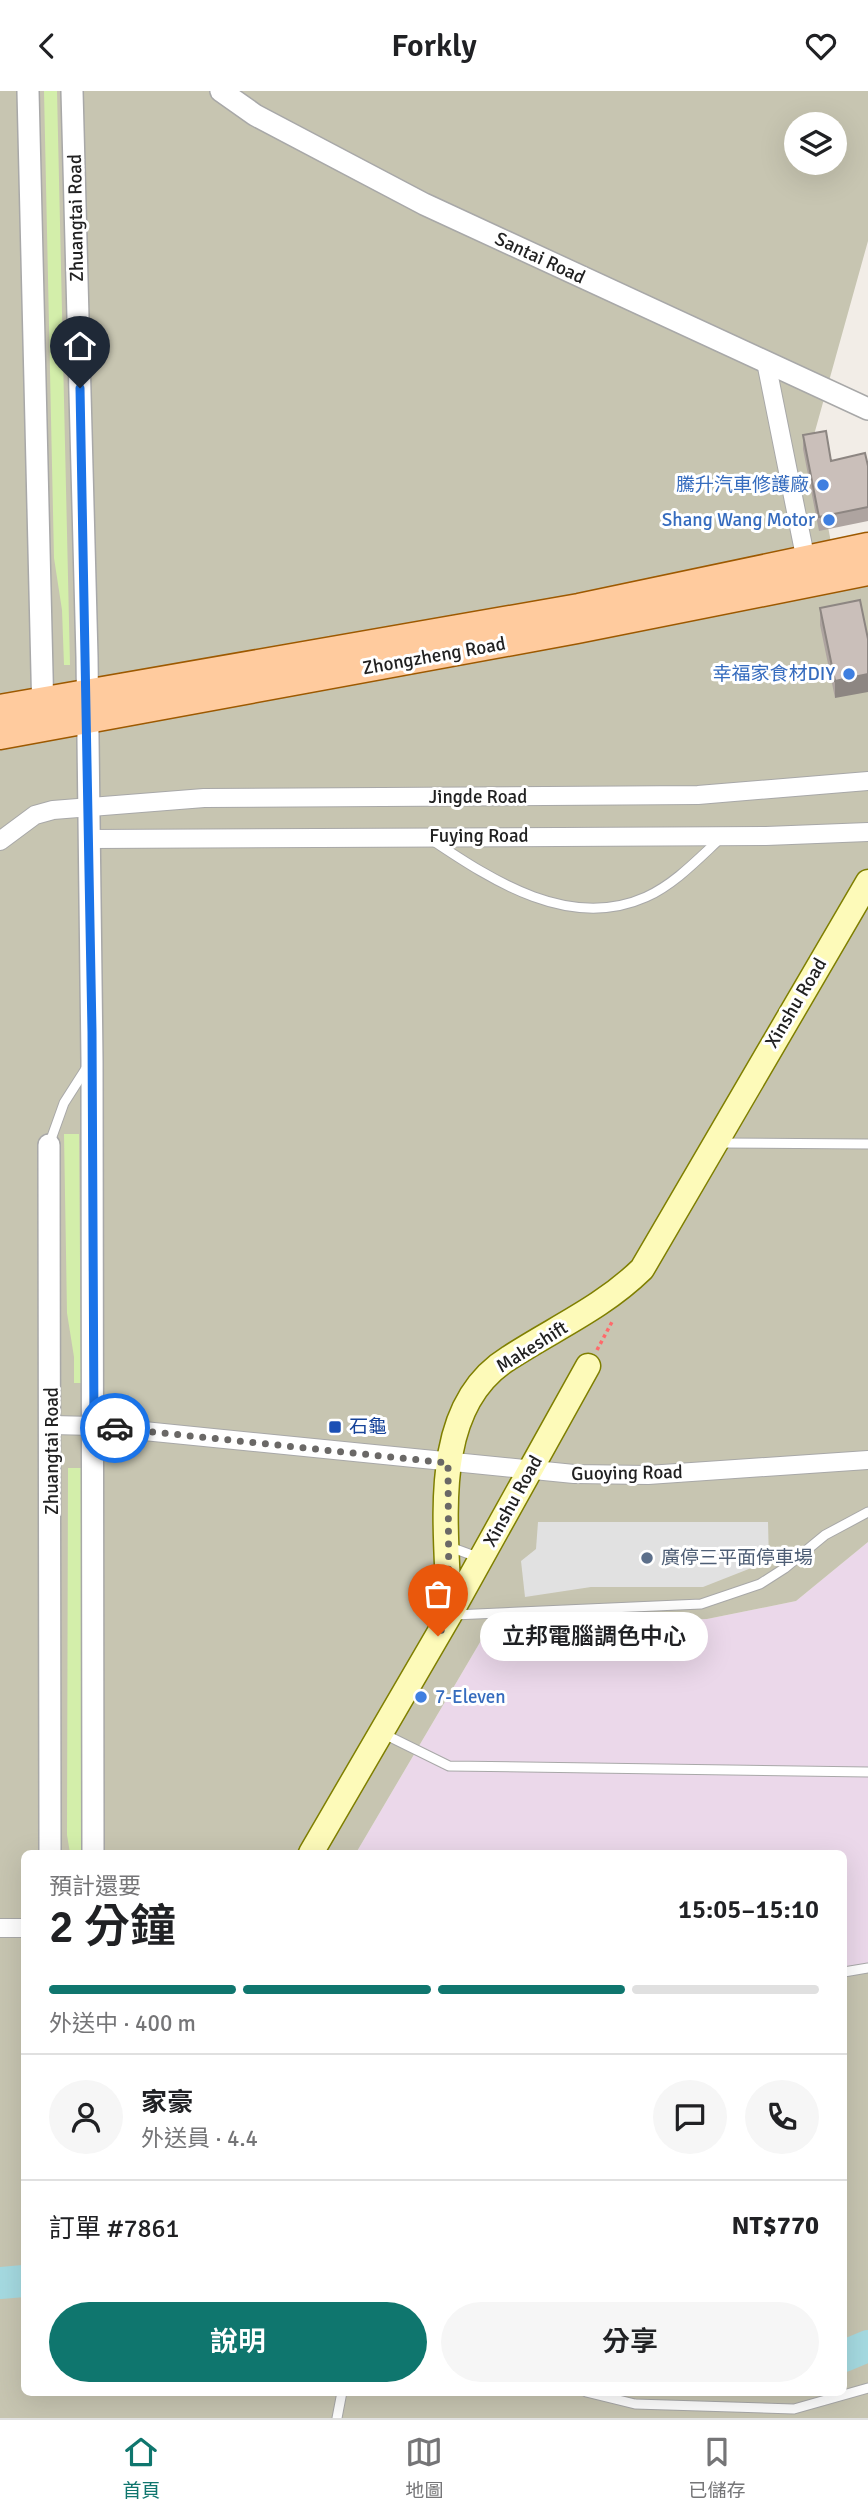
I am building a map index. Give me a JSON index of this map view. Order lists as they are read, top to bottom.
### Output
{
  "streets": {
    "main road": ["Zhongzheng Road", "Xinshu Road", "Makeshift"],
    "street": [
      "Zhuangtai Road",
      "Santai Road",
      "Jingde Road",
      "Fuying Road",
      "Guoying Road"
    ]
  },
  "crossings": [
    ["Zhuangtai Road", "Zhongzheng Road"],
    ["Zhuangtai Road", "Jingde Road"],
    ["Zhuangtai Road", "Fuying Road"],
    ["Zhuangtai Road", "Guoying Road"],
    ["Xinshu Road", "Makeshift"],
    ["Xinshu Road", "Guoying Road"],
    ["Makeshift", "Guoying Road"]
  ],
  "places": {
    "other": [
      "騰升汽車修護廠",
      "Shang Wang Motor",
      "幸福家食材DIY",
      "廣停三平面停車場",
      "立邦電腦調色中心",
      "7-Eleven"
    ],
    "transit": ["石龜"]
  },
  "page": {
    "header": "Forkly",
    "bubble": "立邦電腦調色中心",
    "heading": ["2 分鐘", "預計還要", "15:05–15:10"],
    "panel": [
      "家豪",
      "外送員 · 4.4",
      "訂單 #7861",
      "NT$770"
    ],
    "bar": "外送中 · 400 m",
    "buttons": ["說明", "分享"],
    "tabs": ["首頁", "地圖", "已儲存"]
  }
}
